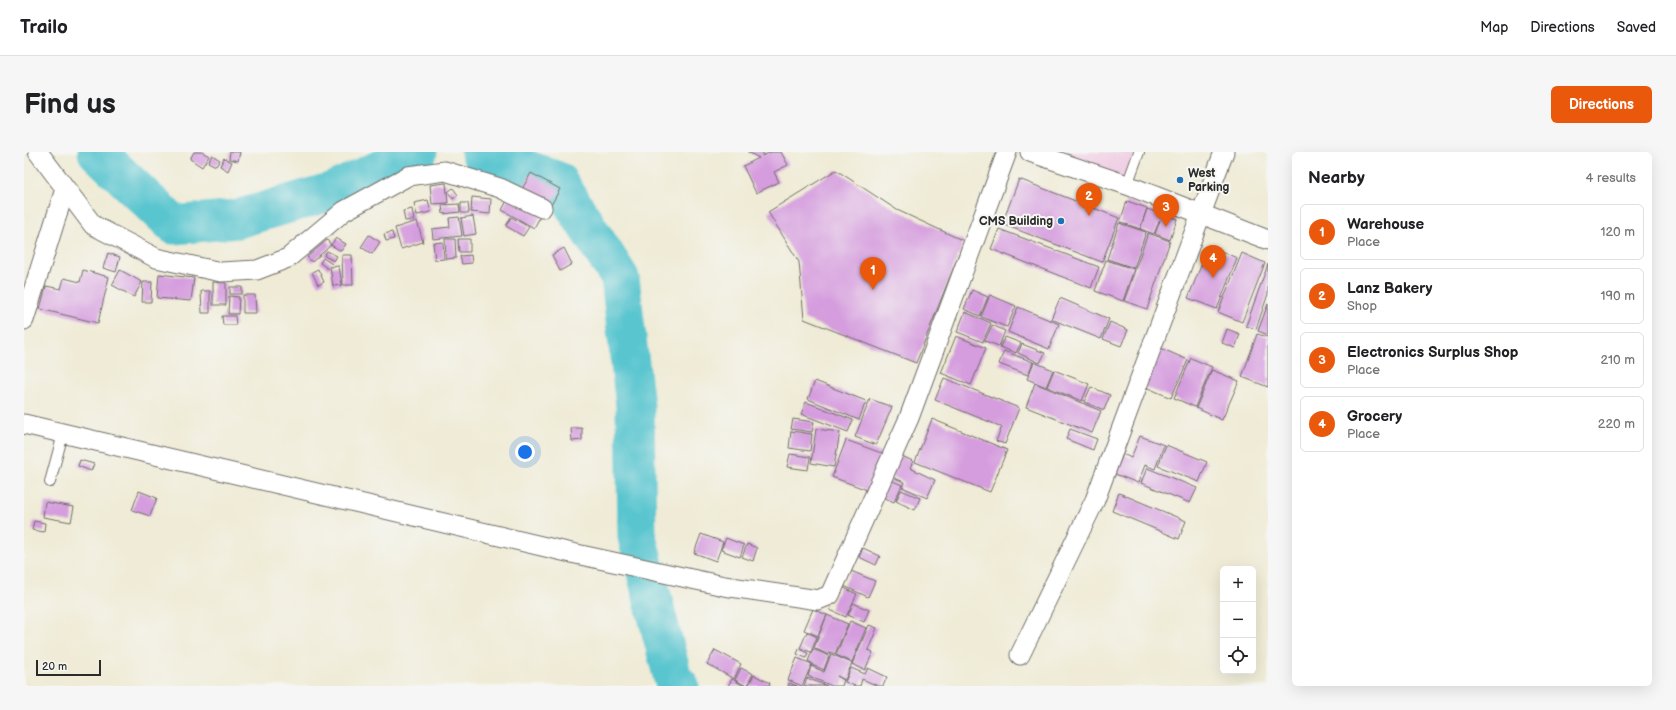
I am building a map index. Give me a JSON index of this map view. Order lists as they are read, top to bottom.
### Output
{
  "places": ["West Parking", "CMS Building"],
  "scale_bar": "20 m",
  "page": {
    "header": "Trailo",
    "nav": ["Map", "Directions", "Saved"],
    "buttons": "Directions",
    "title": "Find us",
    "heading": ["Nearby", "4 results"],
    "pins": [
      "2",
      "3",
      "4",
      "1"
    ],
    "list": [
      {
        "mark": "1",
        "name": "Warehouse",
        "note": "Place",
        "value": "120 m"
      },
      {
        "mark": "2",
        "name": "Lanz Bakery",
        "note": "Shop",
        "value": "190 m"
      },
      {
        "mark": "3",
        "name": "Electronics Surplus Shop",
        "note": "Place",
        "value": "210 m"
      },
      {
        "mark": "4",
        "name": "Grocery",
        "note": "Place",
        "value": "220 m"
      }
    ],
    "map_buttons": ["+", "−"],
    "scale": "20 m"
  }
}
